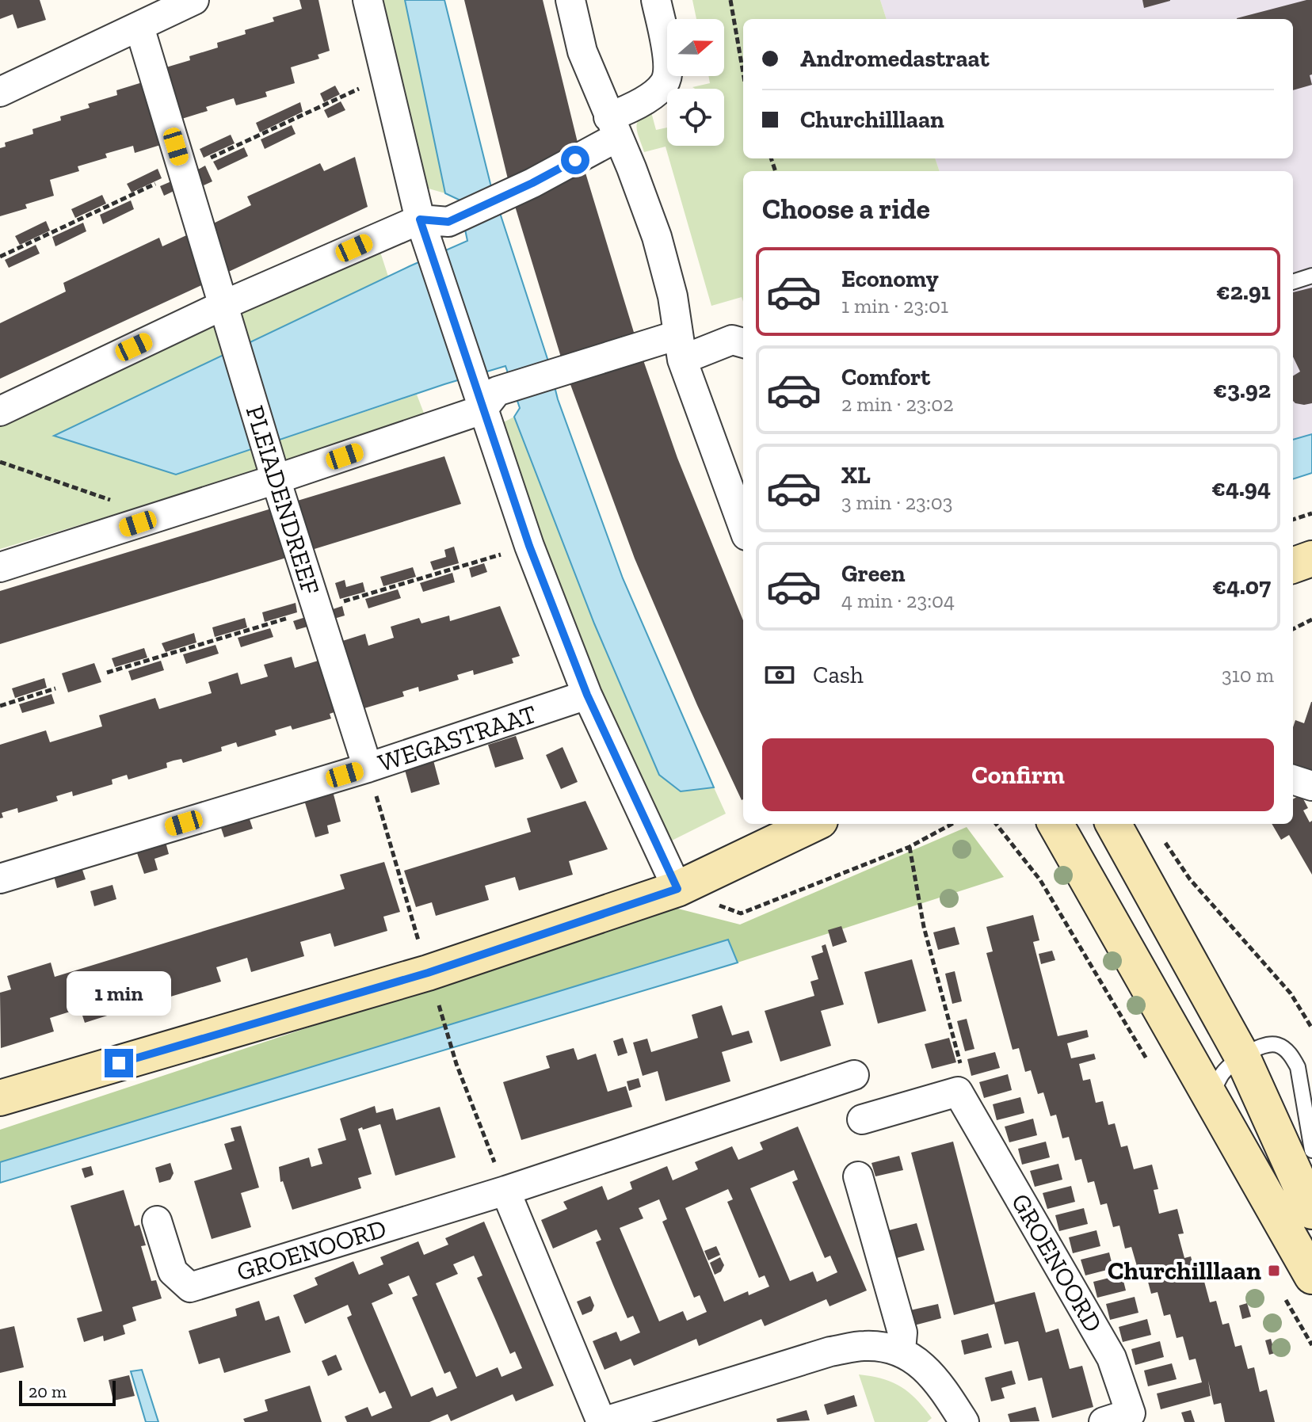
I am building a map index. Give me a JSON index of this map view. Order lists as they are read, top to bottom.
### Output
{
  "streets": {
    "street": ["PLEIADENDREEF", "WEGASTRAAT", "GROENOORD"]
  },
  "crossings": [
    ["PLEIADENDREEF", "WEGASTRAAT"]
  ],
  "places": {
    "transit": ["Churchilllaan"]
  },
  "scale_bar": "20 m",
  "north": "right",
  "page": {
    "banner": ["Andromedastraat", "Churchilllaan"],
    "heading": "Choose a ride",
    "list": [
      {
        "name": "Economy",
        "note": "1 min · 23:01",
        "value": "€2.91"
      },
      {
        "name": "Comfort",
        "note": "2 min · 23:02",
        "value": "€3.92"
      },
      {
        "name": "XL",
        "note": "3 min · 23:03",
        "value": "€4.94"
      },
      {
        "name": "Green",
        "note": "4 min · 23:04",
        "value": "€4.07"
      }
    ],
    "pay": ["Cash", "310 m"],
    "buttons": "Confirm",
    "bubble": "1 min",
    "scale": "20 m"
  }
}
